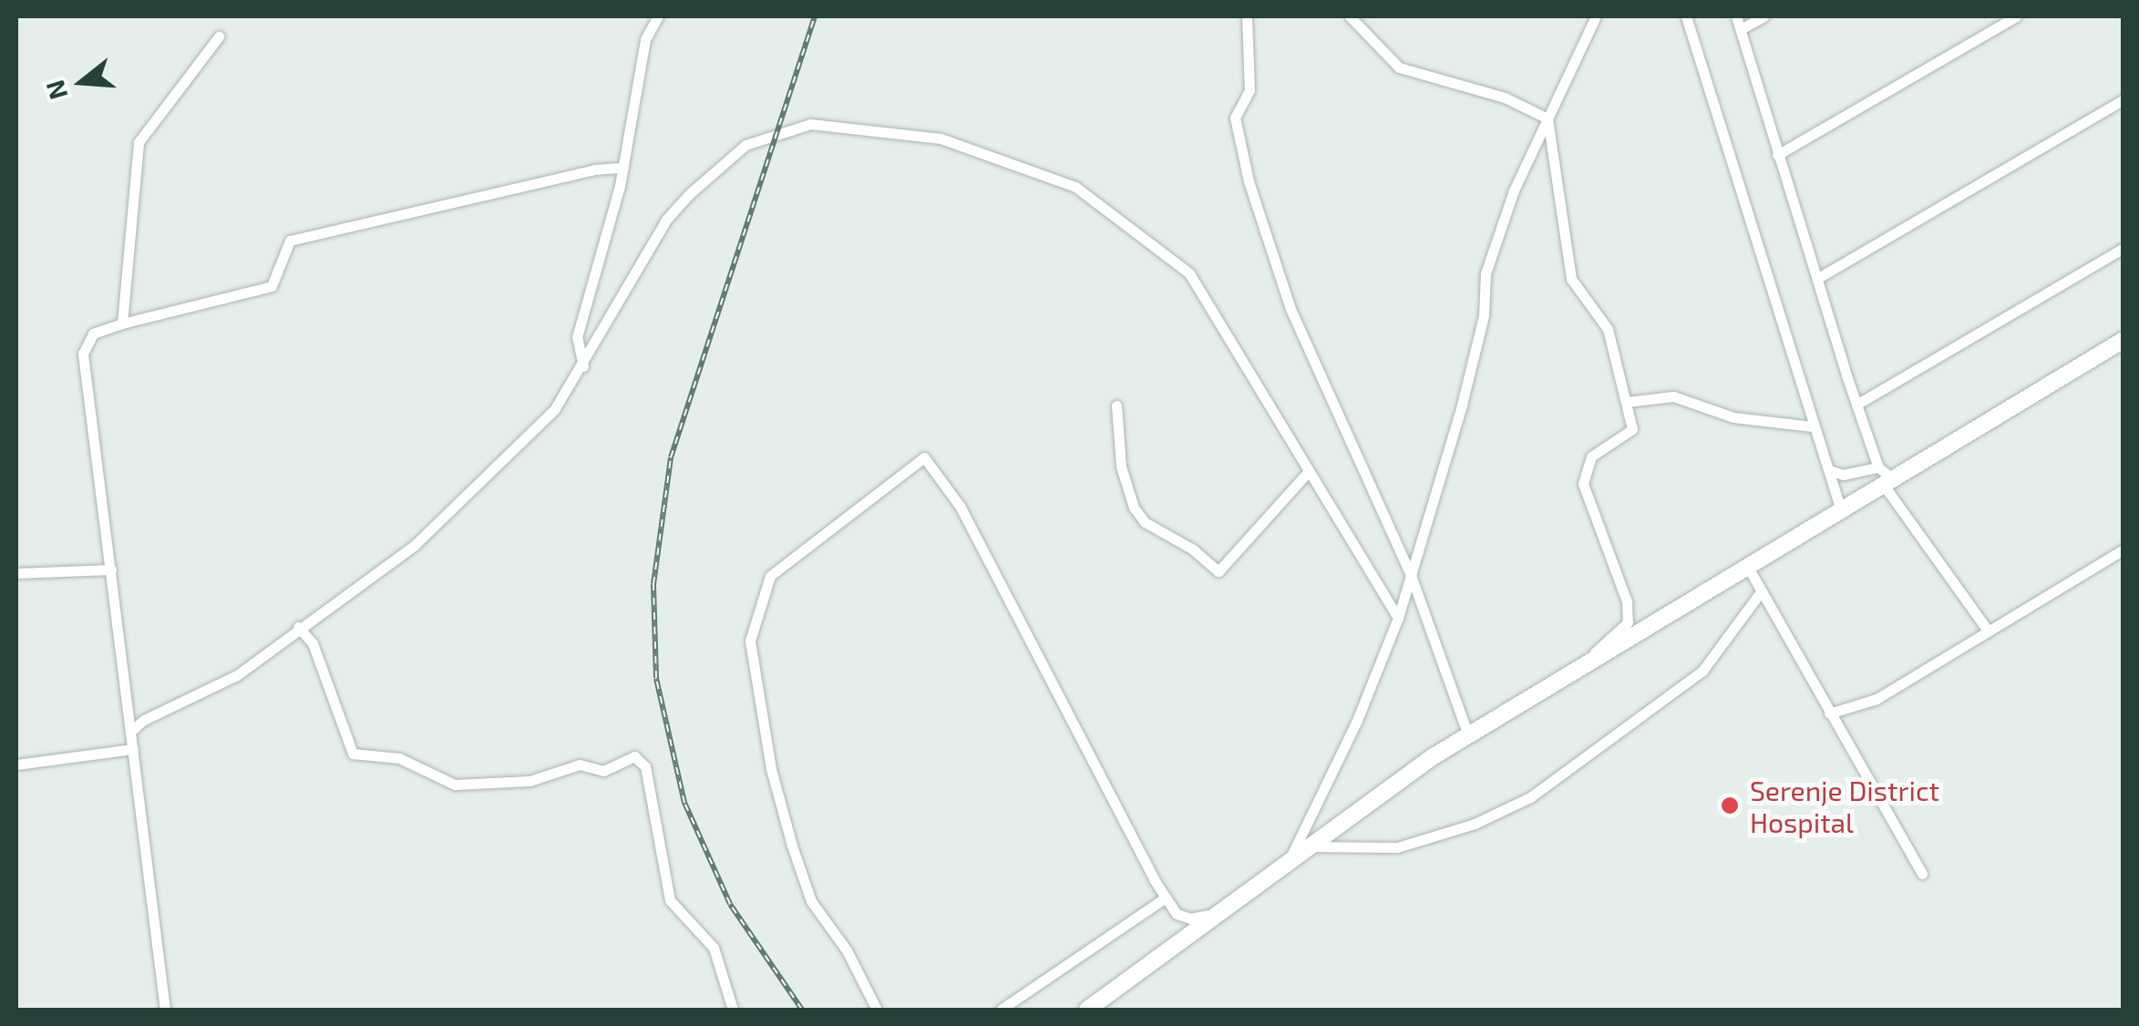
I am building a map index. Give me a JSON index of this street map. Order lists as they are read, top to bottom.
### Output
{
  "places": ["Serenje District Hospital"],
  "north": "left"
}
